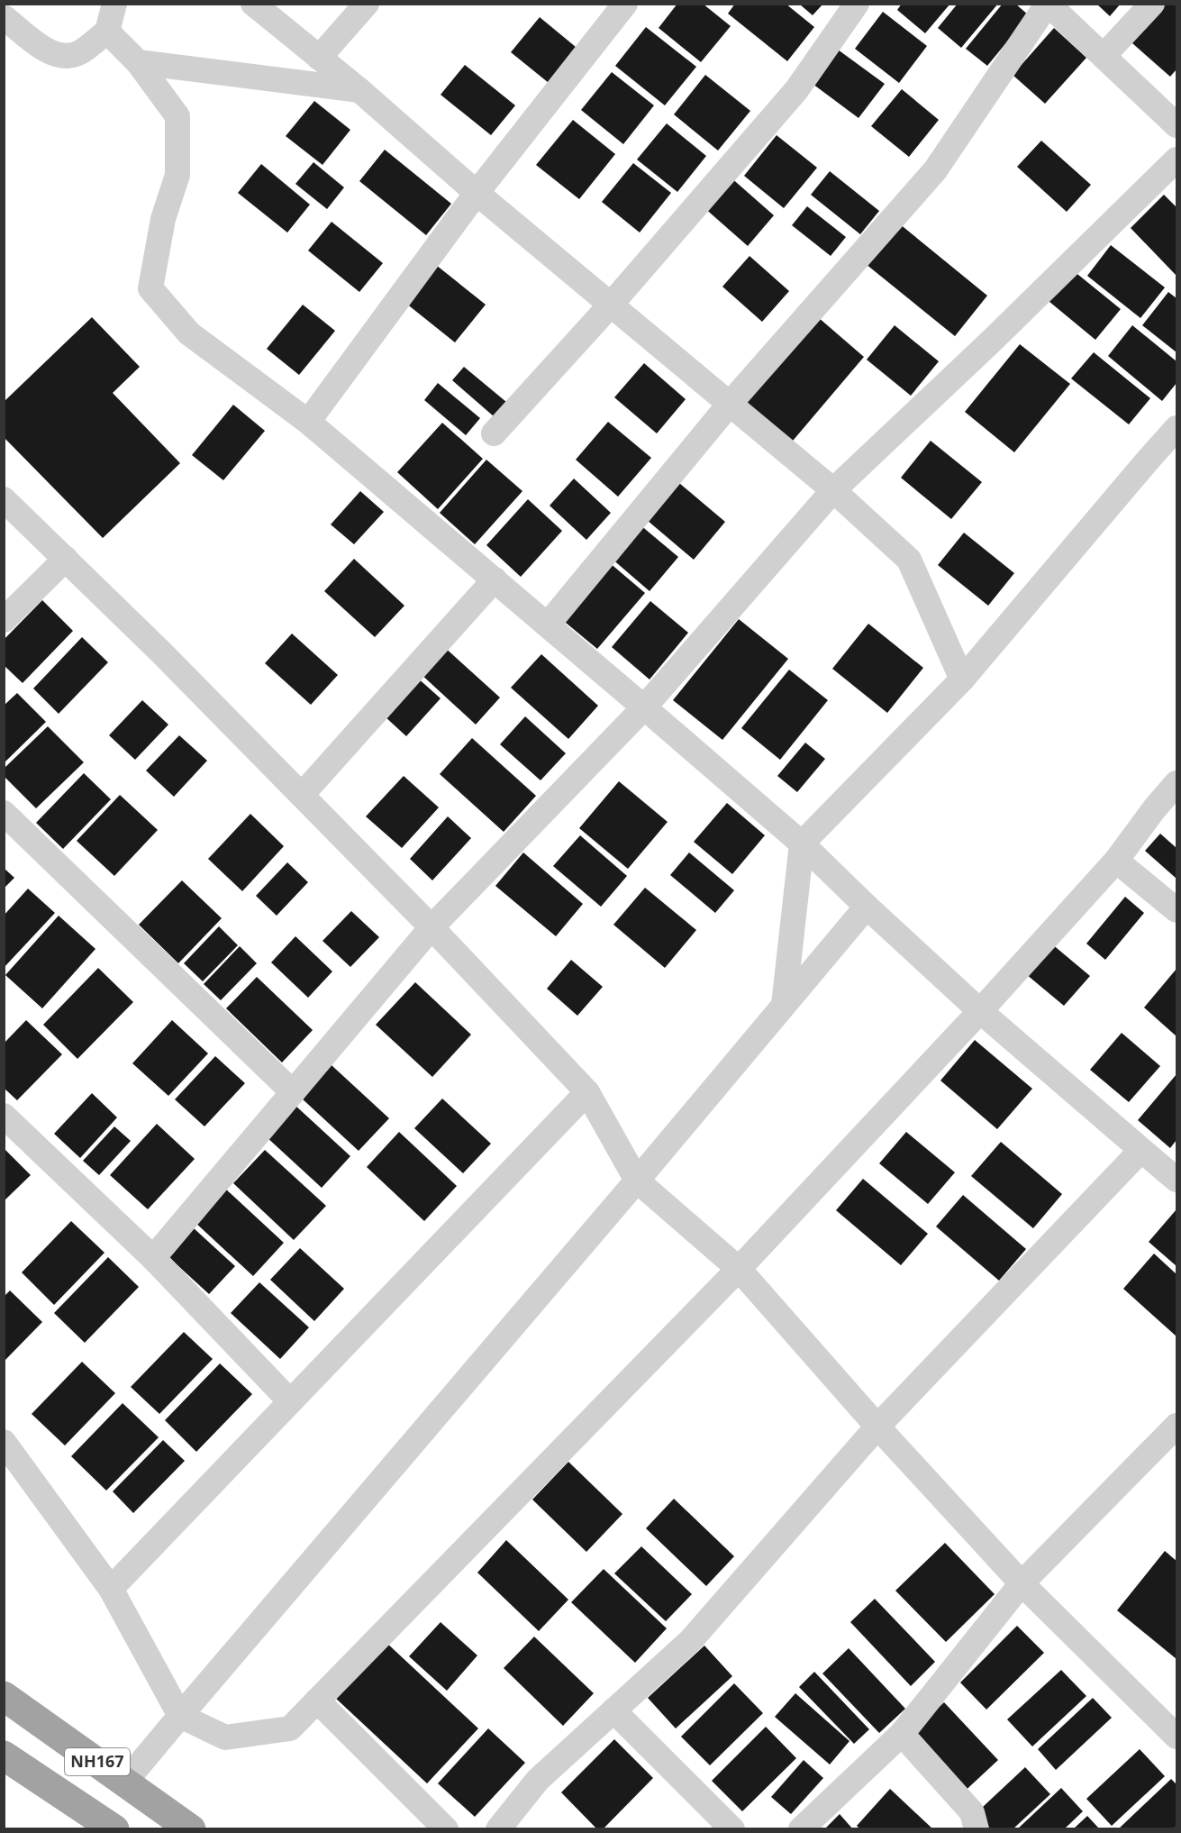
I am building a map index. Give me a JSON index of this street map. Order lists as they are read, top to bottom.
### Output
{
  "streets": {
    "highway": ["NH167"]
  }
}
